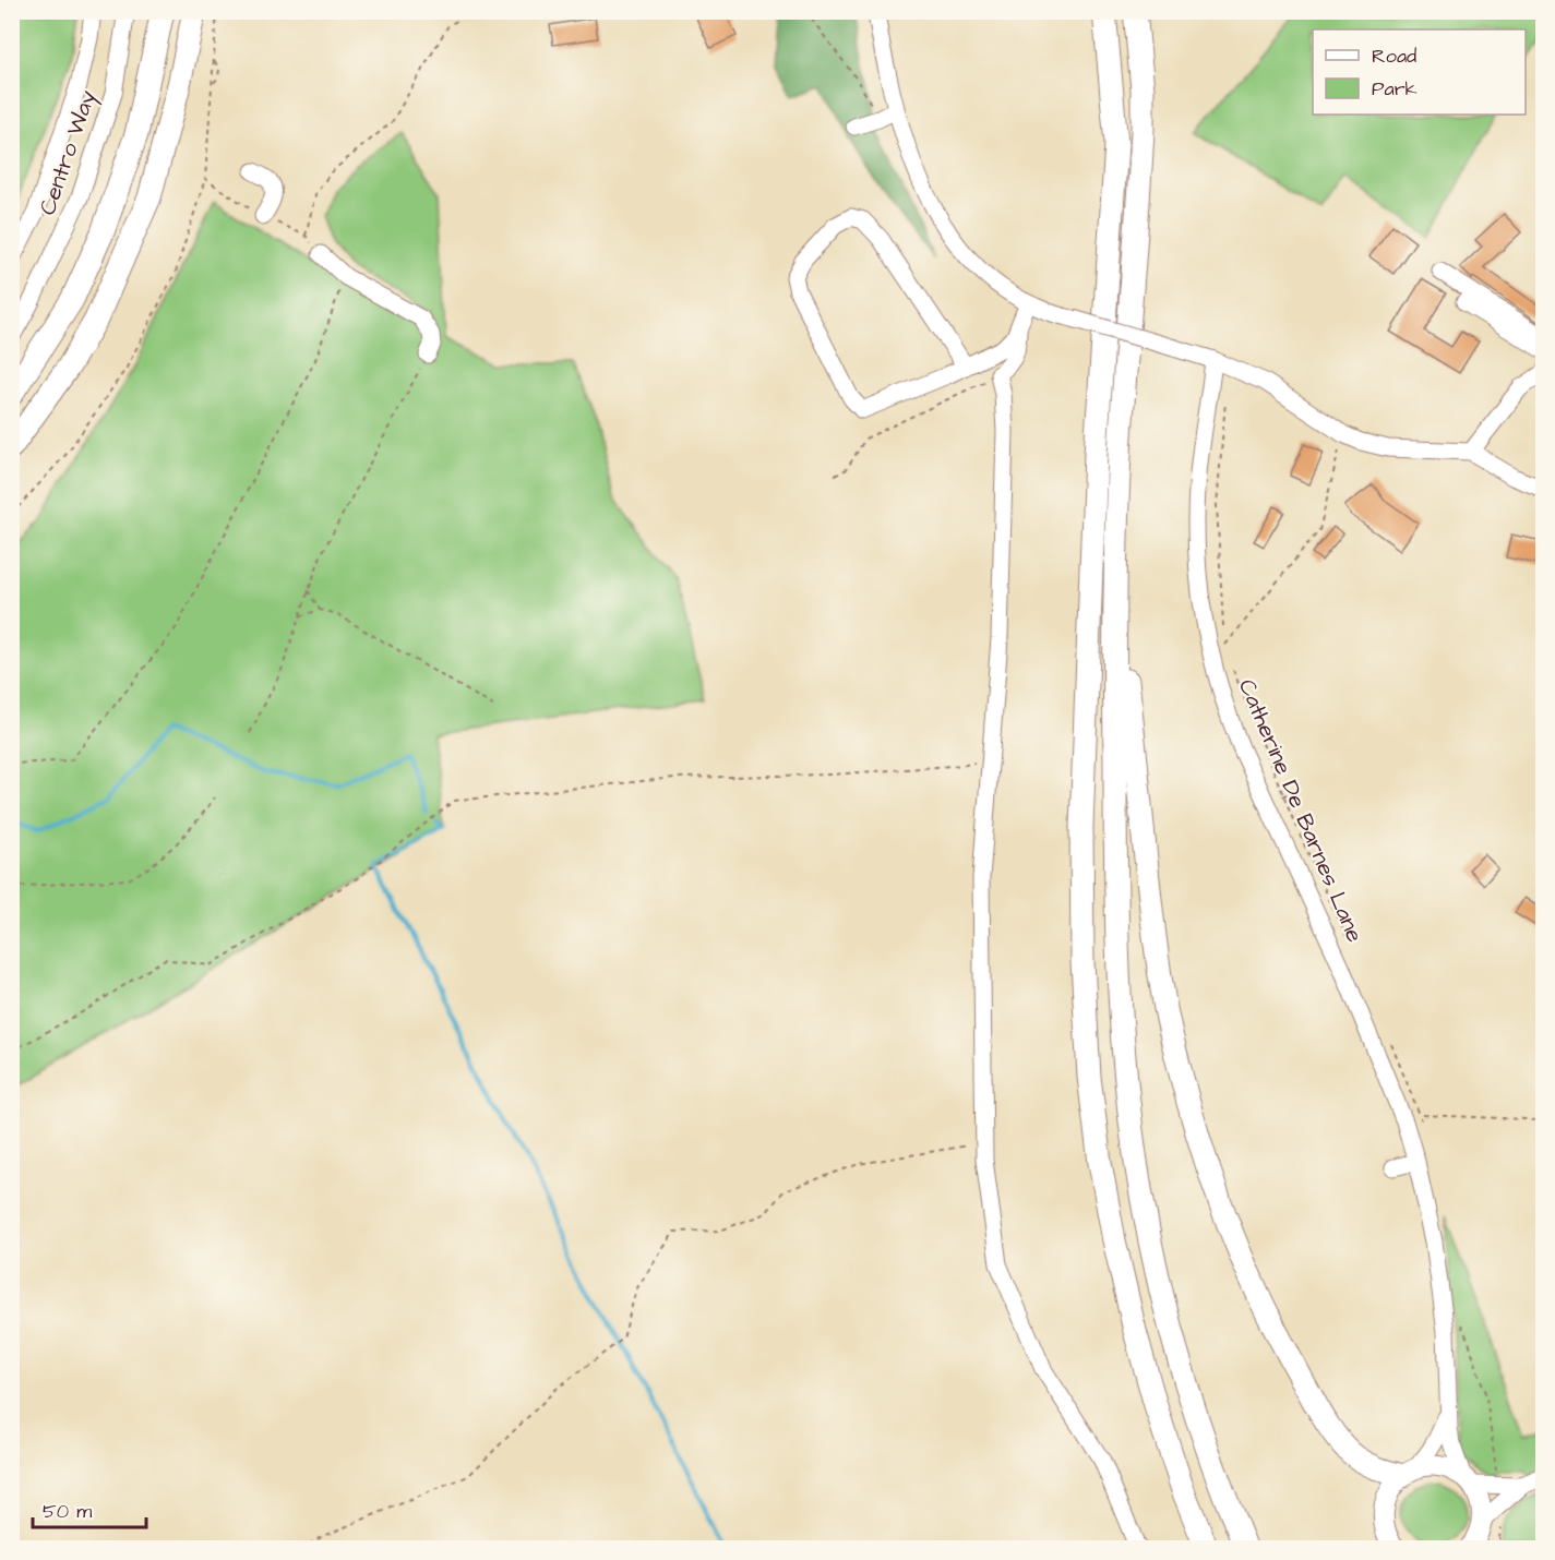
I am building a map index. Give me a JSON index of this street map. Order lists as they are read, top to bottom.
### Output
{
  "streets": {
    "street": ["Centro Way", "Catherine De Barnes Lane"]
  },
  "legend": ["Road", "Park"],
  "scale_bar": "50 m"
}
